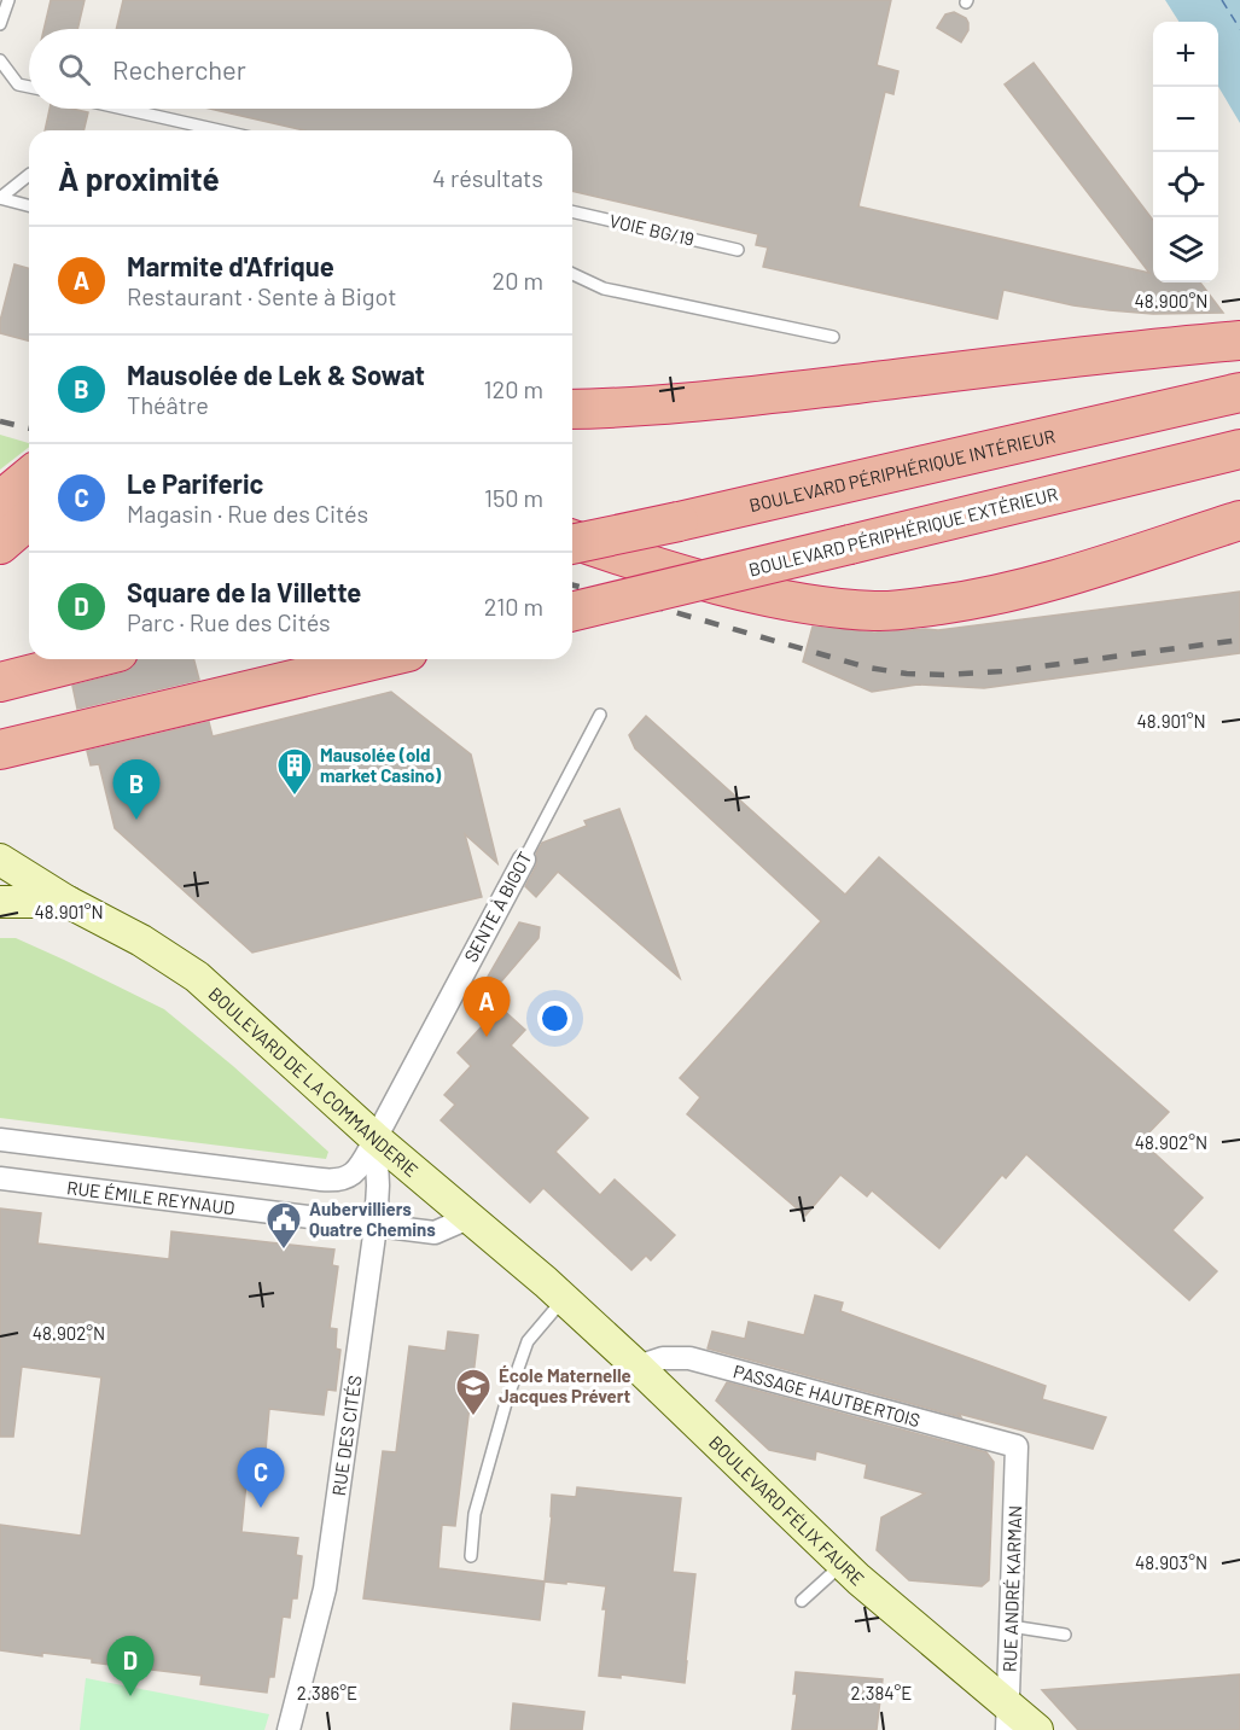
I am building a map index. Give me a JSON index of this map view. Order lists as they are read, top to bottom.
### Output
{
  "streets": {
    "highway": ["BOULEVARD PÉRIPHÉRIQUE INTÉRIEUR", "BOULEVARD PÉRIPHÉRIQUE EXTÉRIEUR"],
    "main road": ["BOULEVARD DE LA COMMANDERIE", "BOULEVARD FÉLIX FAURE"],
    "street": [
      "SENTE À BIGOT",
      "RUE ÉMILE REYNAUD",
      "PASSAGE HAUTBERTOIS",
      "RUE DES CITÉS",
      "RUE ANDRÉ KARMAN"
    ],
    "lane": ["VOIE BG/19"]
  },
  "crossings": [
    ["SENTE À BIGOT", "BOULEVARD DE LA COMMANDERIE"],
    ["SENTE À BIGOT", "RUE DES CITÉS"],
    ["BOULEVARD DE LA COMMANDERIE", "RUE ÉMILE REYNAUD"],
    ["BOULEVARD DE LA COMMANDERIE", "RUE DES CITÉS"],
    ["BOULEVARD DE LA COMMANDERIE", "BOULEVARD FÉLIX FAURE"],
    ["RUE ÉMILE REYNAUD", "RUE DES CITÉS"],
    ["PASSAGE HAUTBERTOIS", "BOULEVARD FÉLIX FAURE"],
    ["PASSAGE HAUTBERTOIS", "RUE ANDRÉ KARMAN"],
    ["BOULEVARD FÉLIX FAURE", "RUE ANDRÉ KARMAN"]
  ],
  "places": {
    "building": ["Mausolée (old market Casino)"],
    "public building": ["Aubervilliers Quatre Chemins"],
    "school or university": ["École Maternelle Jacques Prévert"]
  },
  "page": {
    "map_buttons": ["+", "−"],
    "search": "Rechercher",
    "heading": ["À proximité", "4 résultats"],
    "list": [
      {
        "mark": "A",
        "name": "Marmite d'Afrique",
        "note": "Restaurant · Sente à Bigot",
        "value": "20 m"
      },
      {
        "mark": "B",
        "name": "Mausolée de Lek & Sowat",
        "note": "Théâtre",
        "value": "120 m"
      },
      {
        "mark": "C",
        "name": "Le Pariferic",
        "note": "Magasin · Rue des Cités",
        "value": "150 m"
      },
      {
        "mark": "D",
        "name": "Square de la Villette",
        "note": "Parc · Rue des Cités",
        "value": "210 m"
      }
    ],
    "pins": [
      "B",
      "A",
      "C",
      "D"
    ]
  },
  "coordinates": [
    "48.900°N",
    "48.901°N",
    "48.902°N",
    "48.903°N",
    "2.386°E",
    "2.384°E"
  ]
}
